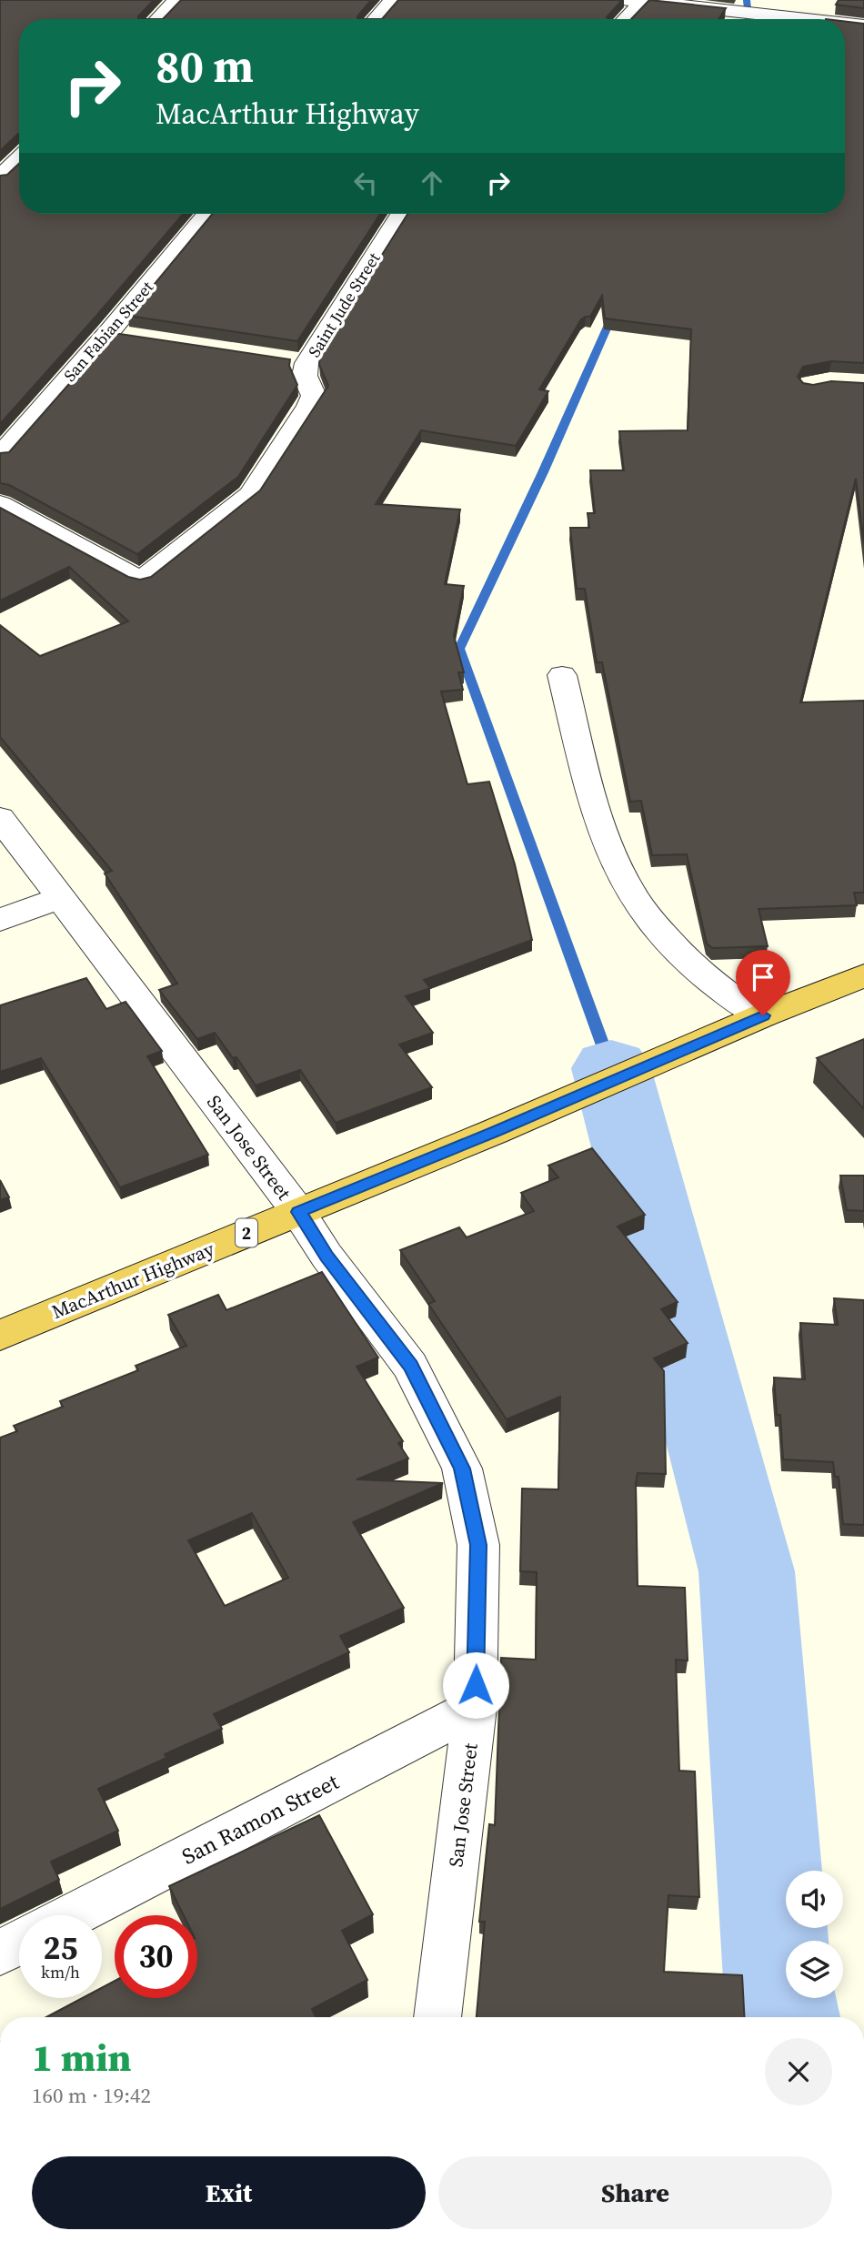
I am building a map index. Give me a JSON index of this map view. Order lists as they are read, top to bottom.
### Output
{
  "streets": {
    "highway": ["2", "MacArthur Highway"],
    "street": [
      "Saint Jude Street",
      "San Fabian Street",
      "San Jose Street",
      "San Ramon Street"
    ]
  },
  "crossings": [
    ["San Jose Street", "MacArthur Highway"],
    ["San Jose Street", "San Ramon Street"]
  ],
  "page": {
    "turn": ["80 m", "MacArthur Highway"],
    "speed": "25 km/h",
    "limit": "30",
    "heading": ["1 min", "160 m · 19:42"],
    "buttons": ["Exit", "Share"]
  }
}
